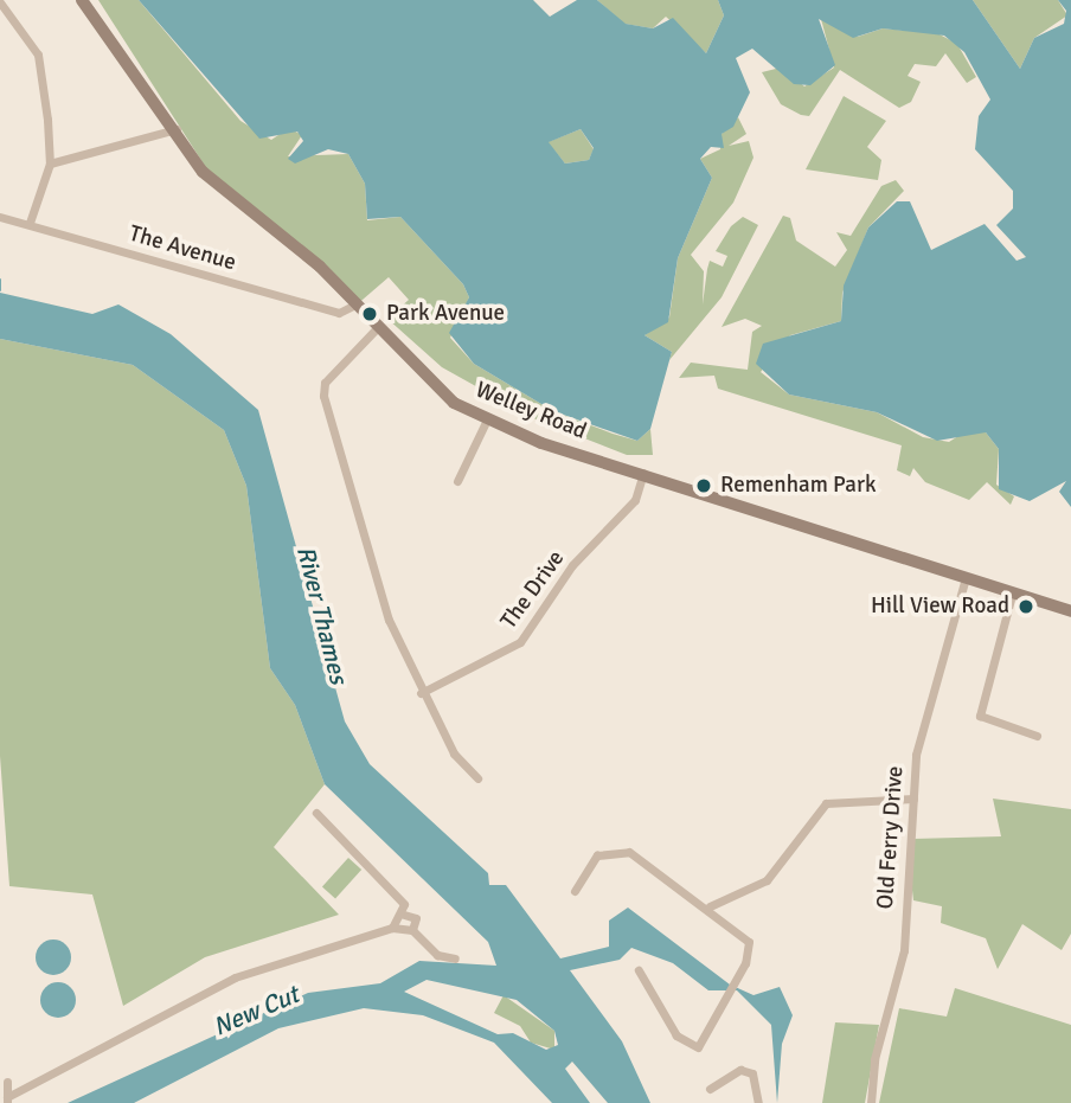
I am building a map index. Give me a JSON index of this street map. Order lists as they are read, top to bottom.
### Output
{
  "streets": {
    "main road": ["Welley Road"],
    "street": ["The Avenue", "The Drive", "Old Ferry Drive"]
  },
  "crossings": [
    ["The Avenue", "Welley Road"],
    ["Welley Road", "The Drive"],
    ["Welley Road", "Old Ferry Drive"]
  ],
  "water": ["River Thames", "New Cut"],
  "places": ["Park Avenue", "Remenham Park", "Hill View Road"]
}
